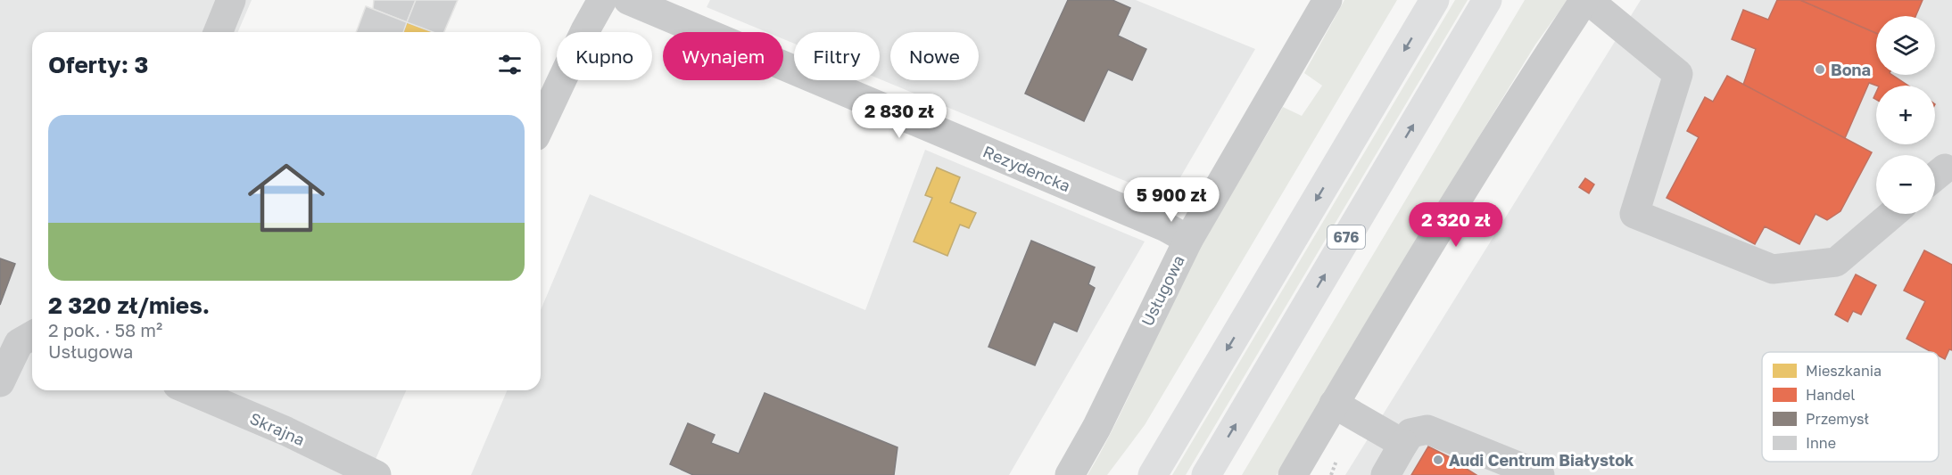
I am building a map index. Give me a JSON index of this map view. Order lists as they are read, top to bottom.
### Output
{
  "streets": {
    "main road": ["676"],
    "street": ["Rezydencka", "Usługowa", "Skrajna"]
  },
  "crossings": [
    ["Rezydencka", "Usługowa"]
  ],
  "places": ["Bona", "Audi Centrum Białystok"],
  "legend": [
    "Mieszkania",
    "Handel",
    "Przemysł",
    "Inne"
  ],
  "page": {
    "map_buttons": ["+", "−"],
    "chip": [
      "Kupno",
      "Wynajem",
      "Filtry",
      "Nowe"
    ],
    "heading": "Oferty: 3",
    "price": ["2 830 zł", "5 900 zł", "2 320 zł"],
    "list": [
      {
        "name": "2 320 zł/mies.",
        "note": "2 pok. · 58 m² · Usługowa"
      }
    ]
  }
}
